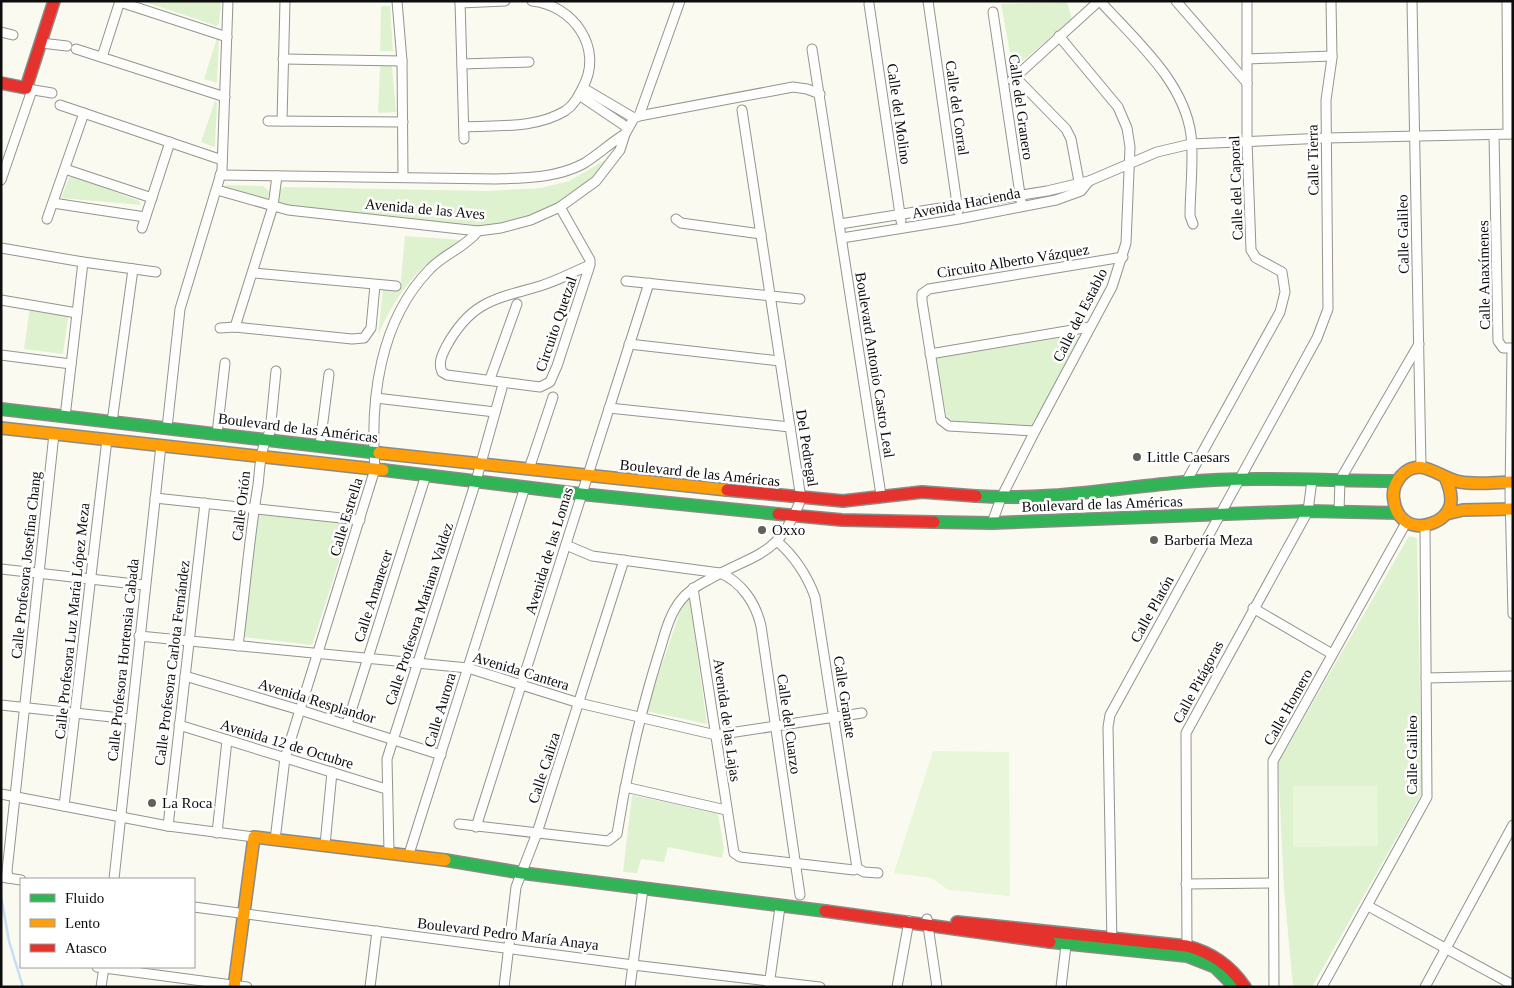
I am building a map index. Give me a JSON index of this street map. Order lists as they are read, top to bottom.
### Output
{
  "streets": {
    "main road": ["Boulevard de las Américas"],
    "street": [
      "Calle del Granero",
      "Calle del Corral",
      "Calle del Molino",
      "Calle Tierra",
      "Calle del Caporal",
      "Avenida Hacienda",
      "Avenida de las Aves",
      "Calle Galileo",
      "Circuito Alberto Vázquez",
      "Calle Anaxímenes",
      "Calle del Establo",
      "Circuito Quetzal",
      "Boulevard Antonio Castro Leal",
      "Del Pedregal",
      "Calle Orión",
      "Calle Estrella",
      "Avenida de las Lomas",
      "Calle Profesora Josefina Chang",
      "Calle Amanecer",
      "Calle Platón",
      "Calle Profesora Mariana Valdez",
      "Calle Profesora Luz María López Meza",
      "Calle Profesora Hortensia Cabada",
      "Calle Profesora Carlota Fernández",
      "Avenida Cantera",
      "Calle Pitágoras",
      "Calle Granate",
      "Avenida Resplandor",
      "Calle Homero",
      "Calle Aurora",
      "Avenida de las Lajas",
      "Calle del Cuarzo",
      "Avenida 12 de Octubre",
      "Calle Caliza",
      "Boulevard Pedro María Anaya"
    ]
  },
  "crossings": [
    ["Calle del Granero", "Avenida Hacienda"],
    ["Calle del Corral", "Avenida Hacienda"],
    ["Calle del Molino", "Avenida Hacienda"],
    ["Calle Tierra", "Avenida Hacienda"],
    ["Calle Tierra", "Calle Platón"],
    ["Calle del Caporal", "Avenida Hacienda"],
    ["Calle del Caporal", "Boulevard de las Américas"],
    ["Avenida Hacienda", "Calle Galileo"],
    ["Avenida Hacienda", "Calle Anaxímenes"],
    ["Avenida Hacienda", "Calle del Establo"],
    ["Avenida Hacienda", "Boulevard Antonio Castro Leal"],
    ["Avenida de las Aves", "Circuito Quetzal"],
    ["Avenida de las Aves", "Calle Estrella"],
    ["Calle Galileo", "Boulevard de las Américas"],
    ["Calle Galileo", "Calle Homero"],
    ["Circuito Alberto Vázquez", "Calle del Establo"],
    ["Calle del Establo", "Boulevard de las Américas"],
    ["Boulevard Antonio Castro Leal", "Boulevard de las Américas"],
    ["Boulevard de las Américas", "Del Pedregal"],
    ["Boulevard de las Américas", "Calle Orión"],
    ["Boulevard de las Américas", "Calle Estrella"],
    ["Boulevard de las Américas", "Avenida de las Lomas"],
    ["Boulevard de las Américas", "Calle Profesora Josefina Chang"],
    ["Boulevard de las Américas", "Calle Amanecer"],
    ["Boulevard de las Américas", "Calle Platón"],
    ["Boulevard de las Américas", "Calle Profesora Mariana Valdez"],
    ["Boulevard de las Américas", "Calle Profesora Luz María López Meza"],
    ["Boulevard de las Américas", "Calle Profesora Hortensia Cabada"],
    ["Boulevard de las Américas", "Calle Pitágoras"],
    ["Boulevard de las Américas", "Calle Homero"],
    ["Boulevard de las Américas", "Calle Aurora"],
    ["Del Pedregal", "Avenida Cantera"],
    ["Del Pedregal", "Calle Granate"],
    ["Del Pedregal", "Avenida de las Lajas"],
    ["Del Pedregal", "Calle del Cuarzo"],
    ["Del Pedregal", "Calle Caliza"],
    ["Calle Orión", "Avenida Cantera"],
    ["Calle Estrella", "Avenida Cantera"],
    ["Calle Estrella", "Avenida Resplandor"],
    ["Calle Estrella", "Avenida 12 de Octubre"],
    ["Avenida de las Lomas", "Avenida Cantera"],
    ["Calle Amanecer", "Avenida Cantera"],
    ["Calle Amanecer", "Avenida Resplandor"],
    ["Calle Profesora Mariana Valdez", "Avenida Cantera"],
    ["Calle Profesora Mariana Valdez", "Avenida Resplandor"],
    ["Calle Profesora Mariana Valdez", "Avenida 12 de Octubre"],
    ["Calle Profesora Hortensia Cabada", "Avenida Cantera"],
    ["Calle Profesora Carlota Fernández", "Avenida Cantera"],
    ["Calle Profesora Carlota Fernández", "Avenida Resplandor"],
    ["Calle Profesora Carlota Fernández", "Avenida 12 de Octubre"],
    ["Avenida Cantera", "Calle Granate"],
    ["Avenida Cantera", "Calle Aurora"],
    ["Avenida Cantera", "Avenida de las Lajas"],
    ["Avenida Cantera", "Calle del Cuarzo"],
    ["Avenida Cantera", "Calle Caliza"],
    ["Avenida Resplandor", "Calle Aurora"],
    ["Avenida de las Lajas", "Calle del Cuarzo"],
    ["Calle Caliza", "Boulevard Pedro María Anaya"]
  ],
  "places": [
    "Little Caesars",
    "Oxxo",
    "Barbería Meza",
    "La Roca"
  ],
  "legend": ["Fluido", "Lento", "Atasco"]
}
